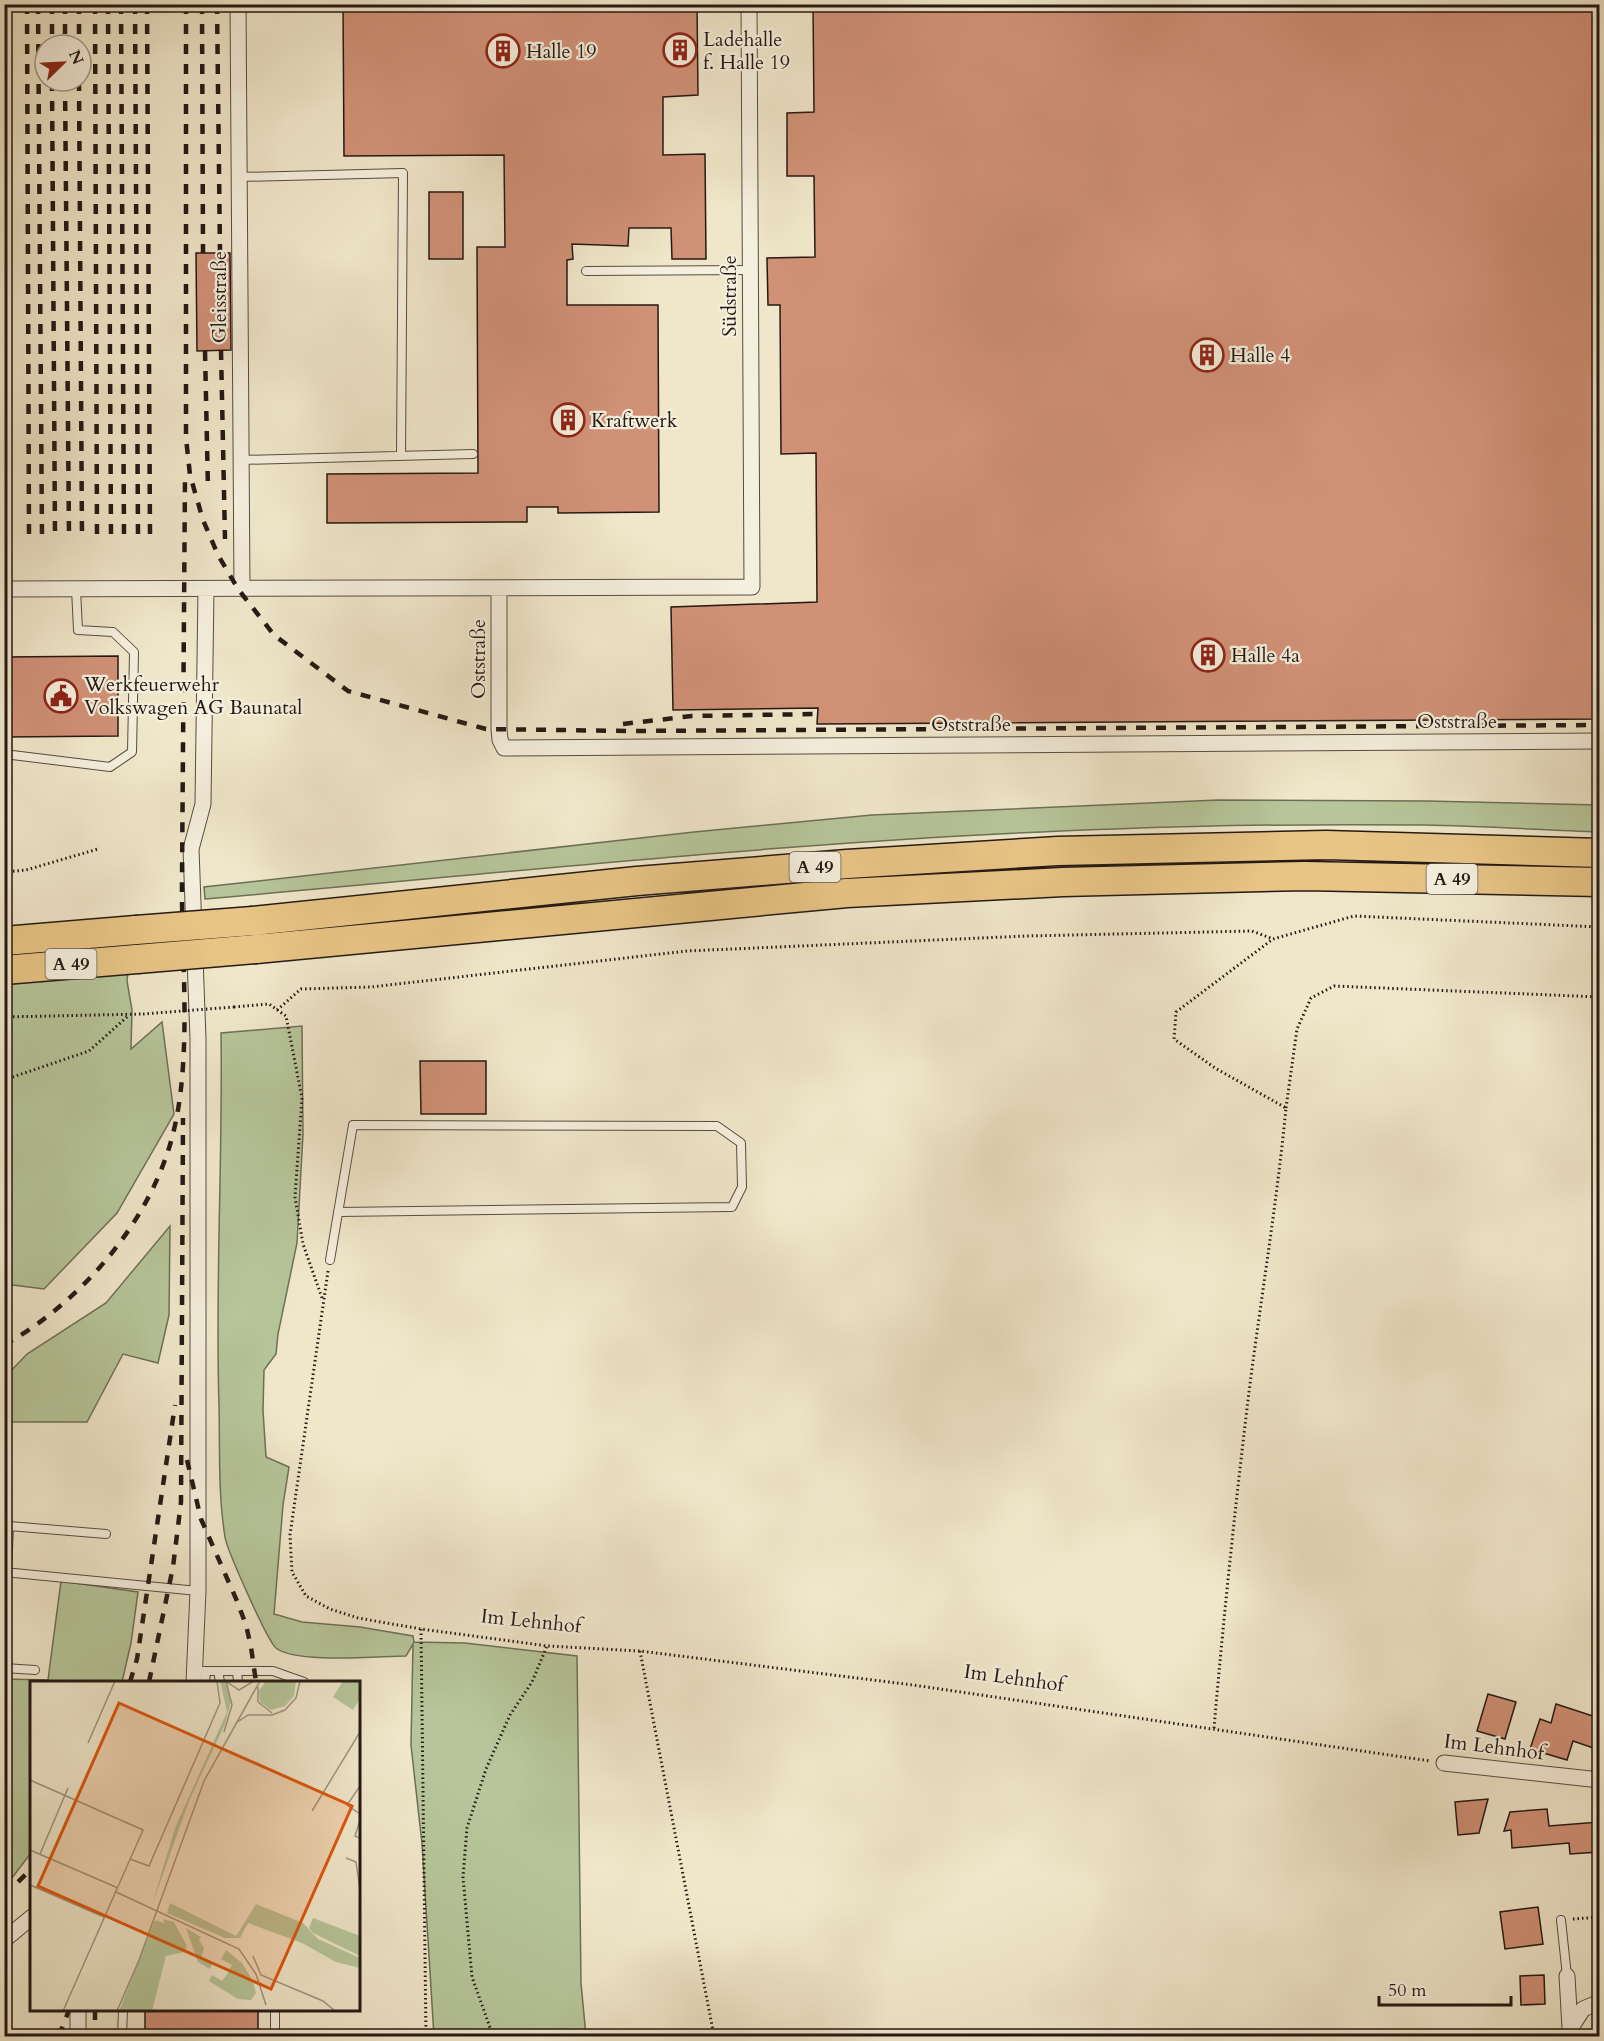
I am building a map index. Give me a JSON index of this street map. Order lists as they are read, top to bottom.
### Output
{
  "streets": {
    "highway": ["A 49"],
    "street": [
      "Südstraße",
      "Gleisstraße",
      "Oststraße",
      "Im Lehnhof"
    ]
  },
  "crossings": [
    ["Südstraße", "Oststraße"]
  ],
  "places": {
    "building": [
      "Ladehalle f. Halle 19",
      "Halle 19",
      "Halle 4",
      "Kraftwerk",
      "Halle 4a"
    ],
    "public building": ["Werkfeuerwehr Volkswagen AG Baunatal"]
  },
  "scale_bar": "50 m",
  "north": "top right"
}
